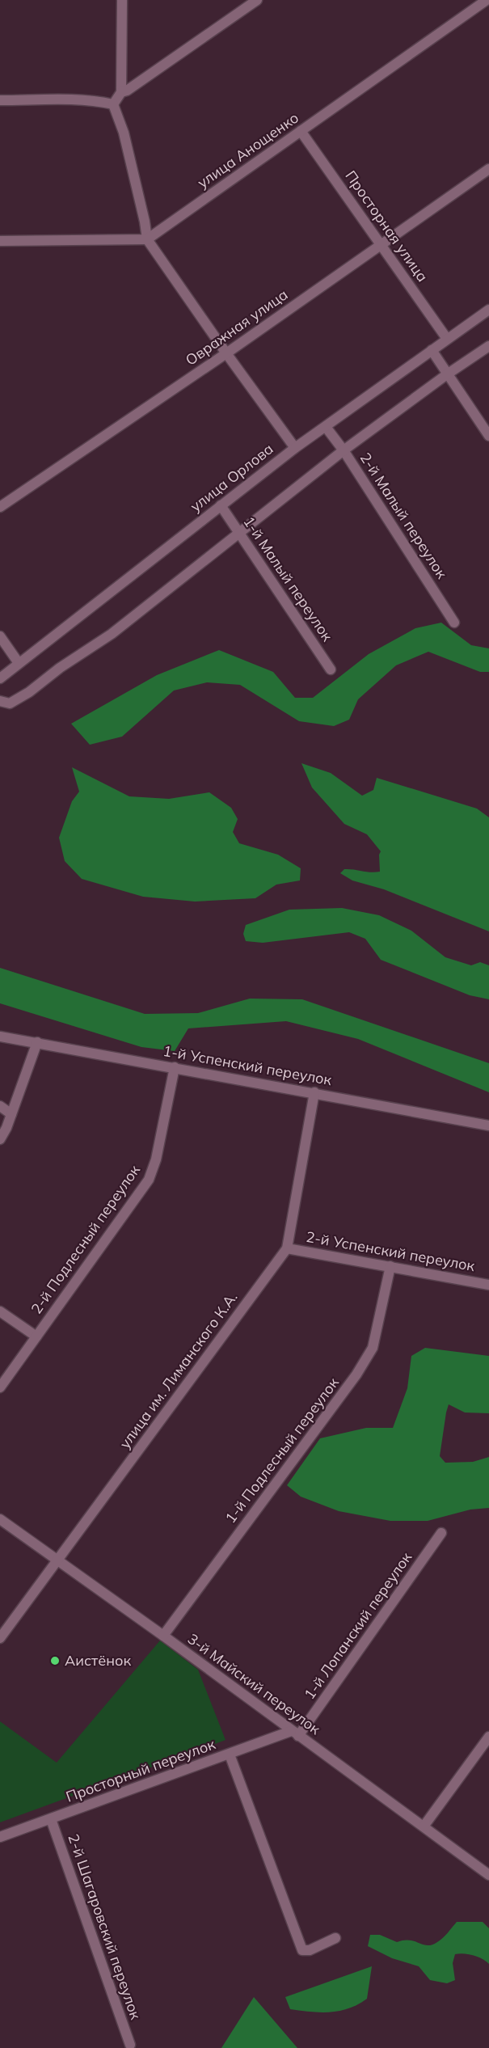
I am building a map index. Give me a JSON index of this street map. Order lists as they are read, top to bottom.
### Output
{
  "streets": {
    "street": [
      "улица Анощенко",
      "Просторная улица",
      "Овражная улица",
      "улица Орлова",
      "2-й Малый переулок",
      "1-й Малый переулок",
      "1-й Успенский переулок",
      "2-й Подлесный переулок",
      "2-й Успенский переулок",
      "улица им. Лиманского К.А.",
      "1-й Подлесный переулок",
      "1-й Лопанский переулок",
      "3-й Майский переулок",
      "Просторный переулок",
      "2-й Шагаровский переулок"
    ]
  },
  "crossings": [
    ["улица Анощенко", "Просторная улица"],
    ["Просторная улица", "Овражная улица"],
    ["Просторная улица", "улица Орлова"],
    ["улица Орлова", "2-й Малый переулок"],
    ["улица Орлова", "1-й Малый переулок"],
    ["1-й Успенский переулок", "2-й Подлесный переулок"],
    ["1-й Успенский переулок", "улица им. Лиманского К.А."],
    ["2-й Успенский переулок", "улица им. Лиманского К.А."],
    ["2-й Успенский переулок", "1-й Подлесный переулок"],
    ["улица им. Лиманского К.А.", "3-й Майский переулок"],
    ["1-й Подлесный переулок", "3-й Майский переулок"],
    ["1-й Лопанский переулок", "3-й Майский переулок"],
    ["1-й Лопанский переулок", "Просторный переулок"],
    ["3-й Майский переулок", "Просторный переулок"],
    ["Просторный переулок", "2-й Шагаровский переулок"]
  ],
  "places": ["Аистёнок"]
}
